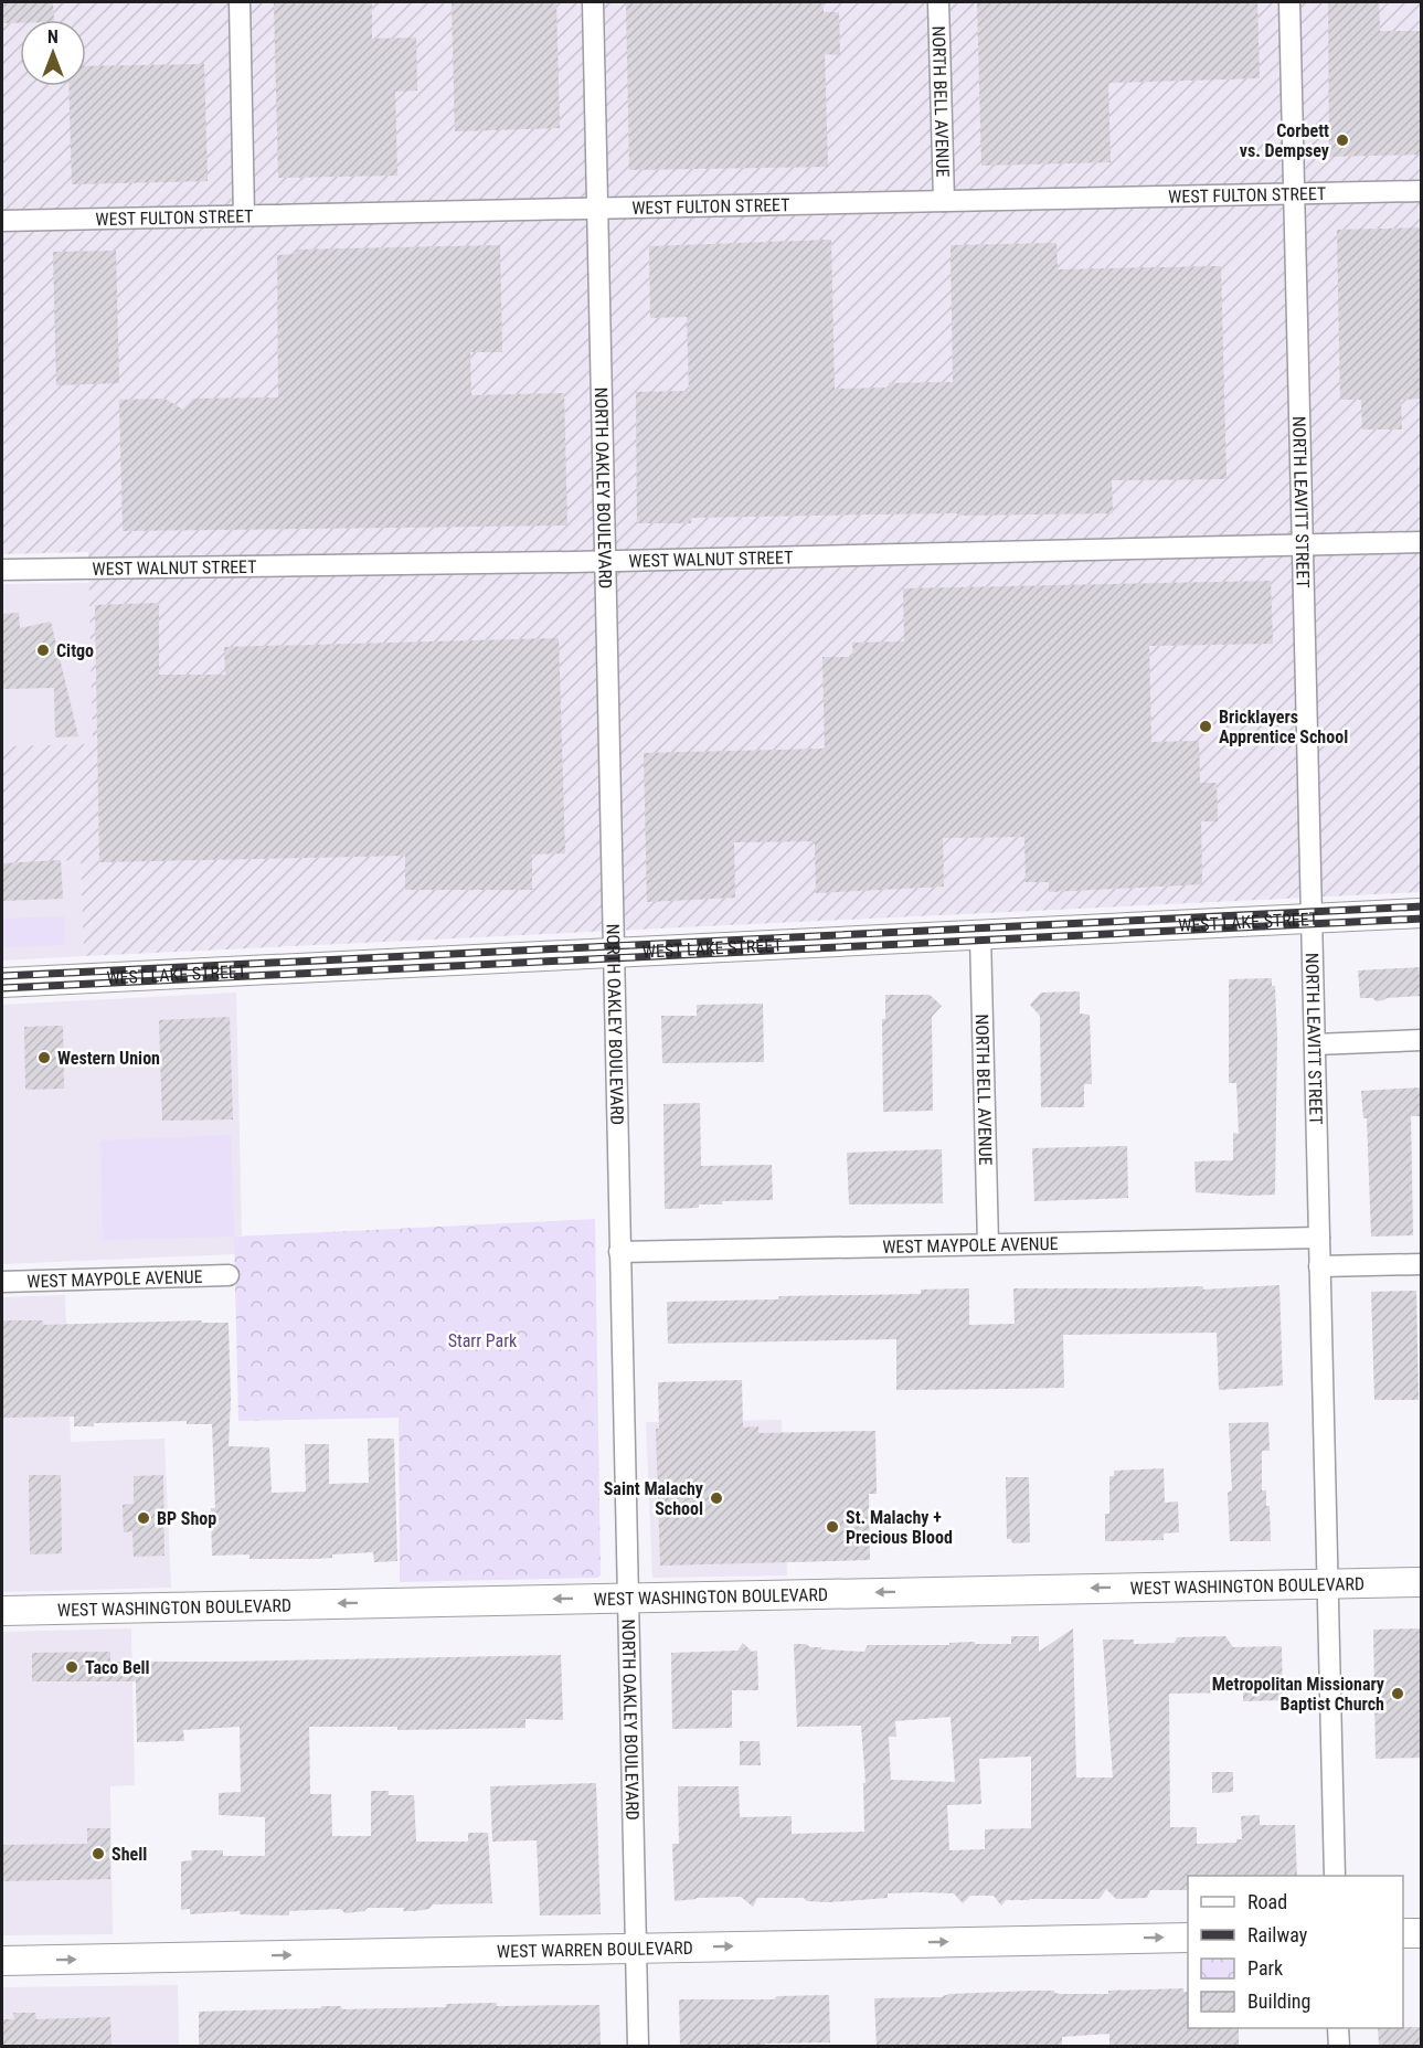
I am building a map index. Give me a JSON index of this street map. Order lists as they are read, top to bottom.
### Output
{
  "streets": {
    "street": [
      "NORTH BELL AVENUE",
      "WEST FULTON STREET",
      "NORTH OAKLEY BOULEVARD",
      "NORTH LEAVITT STREET",
      "WEST WALNUT STREET",
      "WEST LAKE STREET",
      "WEST MAYPOLE AVENUE",
      "WEST WASHINGTON BOULEVARD",
      "WEST WARREN BOULEVARD"
    ]
  },
  "crossings": [
    ["NORTH BELL AVENUE", "WEST FULTON STREET"],
    ["NORTH BELL AVENUE", "WEST LAKE STREET"],
    ["NORTH BELL AVENUE", "WEST MAYPOLE AVENUE"],
    ["WEST FULTON STREET", "NORTH OAKLEY BOULEVARD"],
    ["WEST FULTON STREET", "NORTH LEAVITT STREET"],
    ["NORTH OAKLEY BOULEVARD", "WEST WALNUT STREET"],
    ["NORTH OAKLEY BOULEVARD", "WEST LAKE STREET"],
    ["NORTH OAKLEY BOULEVARD", "WEST MAYPOLE AVENUE"],
    ["NORTH OAKLEY BOULEVARD", "WEST WASHINGTON BOULEVARD"],
    ["NORTH OAKLEY BOULEVARD", "WEST WARREN BOULEVARD"],
    ["NORTH LEAVITT STREET", "WEST WALNUT STREET"],
    ["NORTH LEAVITT STREET", "WEST LAKE STREET"],
    ["NORTH LEAVITT STREET", "WEST MAYPOLE AVENUE"],
    ["NORTH LEAVITT STREET", "WEST WASHINGTON BOULEVARD"]
  ],
  "one_way": ["WEST WASHINGTON BOULEVARD", "WEST WARREN BOULEVARD"],
  "parks": ["Starr Park"],
  "places": [
    "Corbett vs. Dempsey",
    "Citgo",
    "Bricklayers Apprentice School",
    "Western Union",
    "Saint Malachy School",
    "BP Shop",
    "St. Malachy + Precious Blood",
    "Taco Bell",
    "Metropolitan Missionary Baptist Church",
    "Shell"
  ],
  "legend": [
    "Road",
    "Railway",
    "Park",
    "Building"
  ],
  "north": "top"
}
